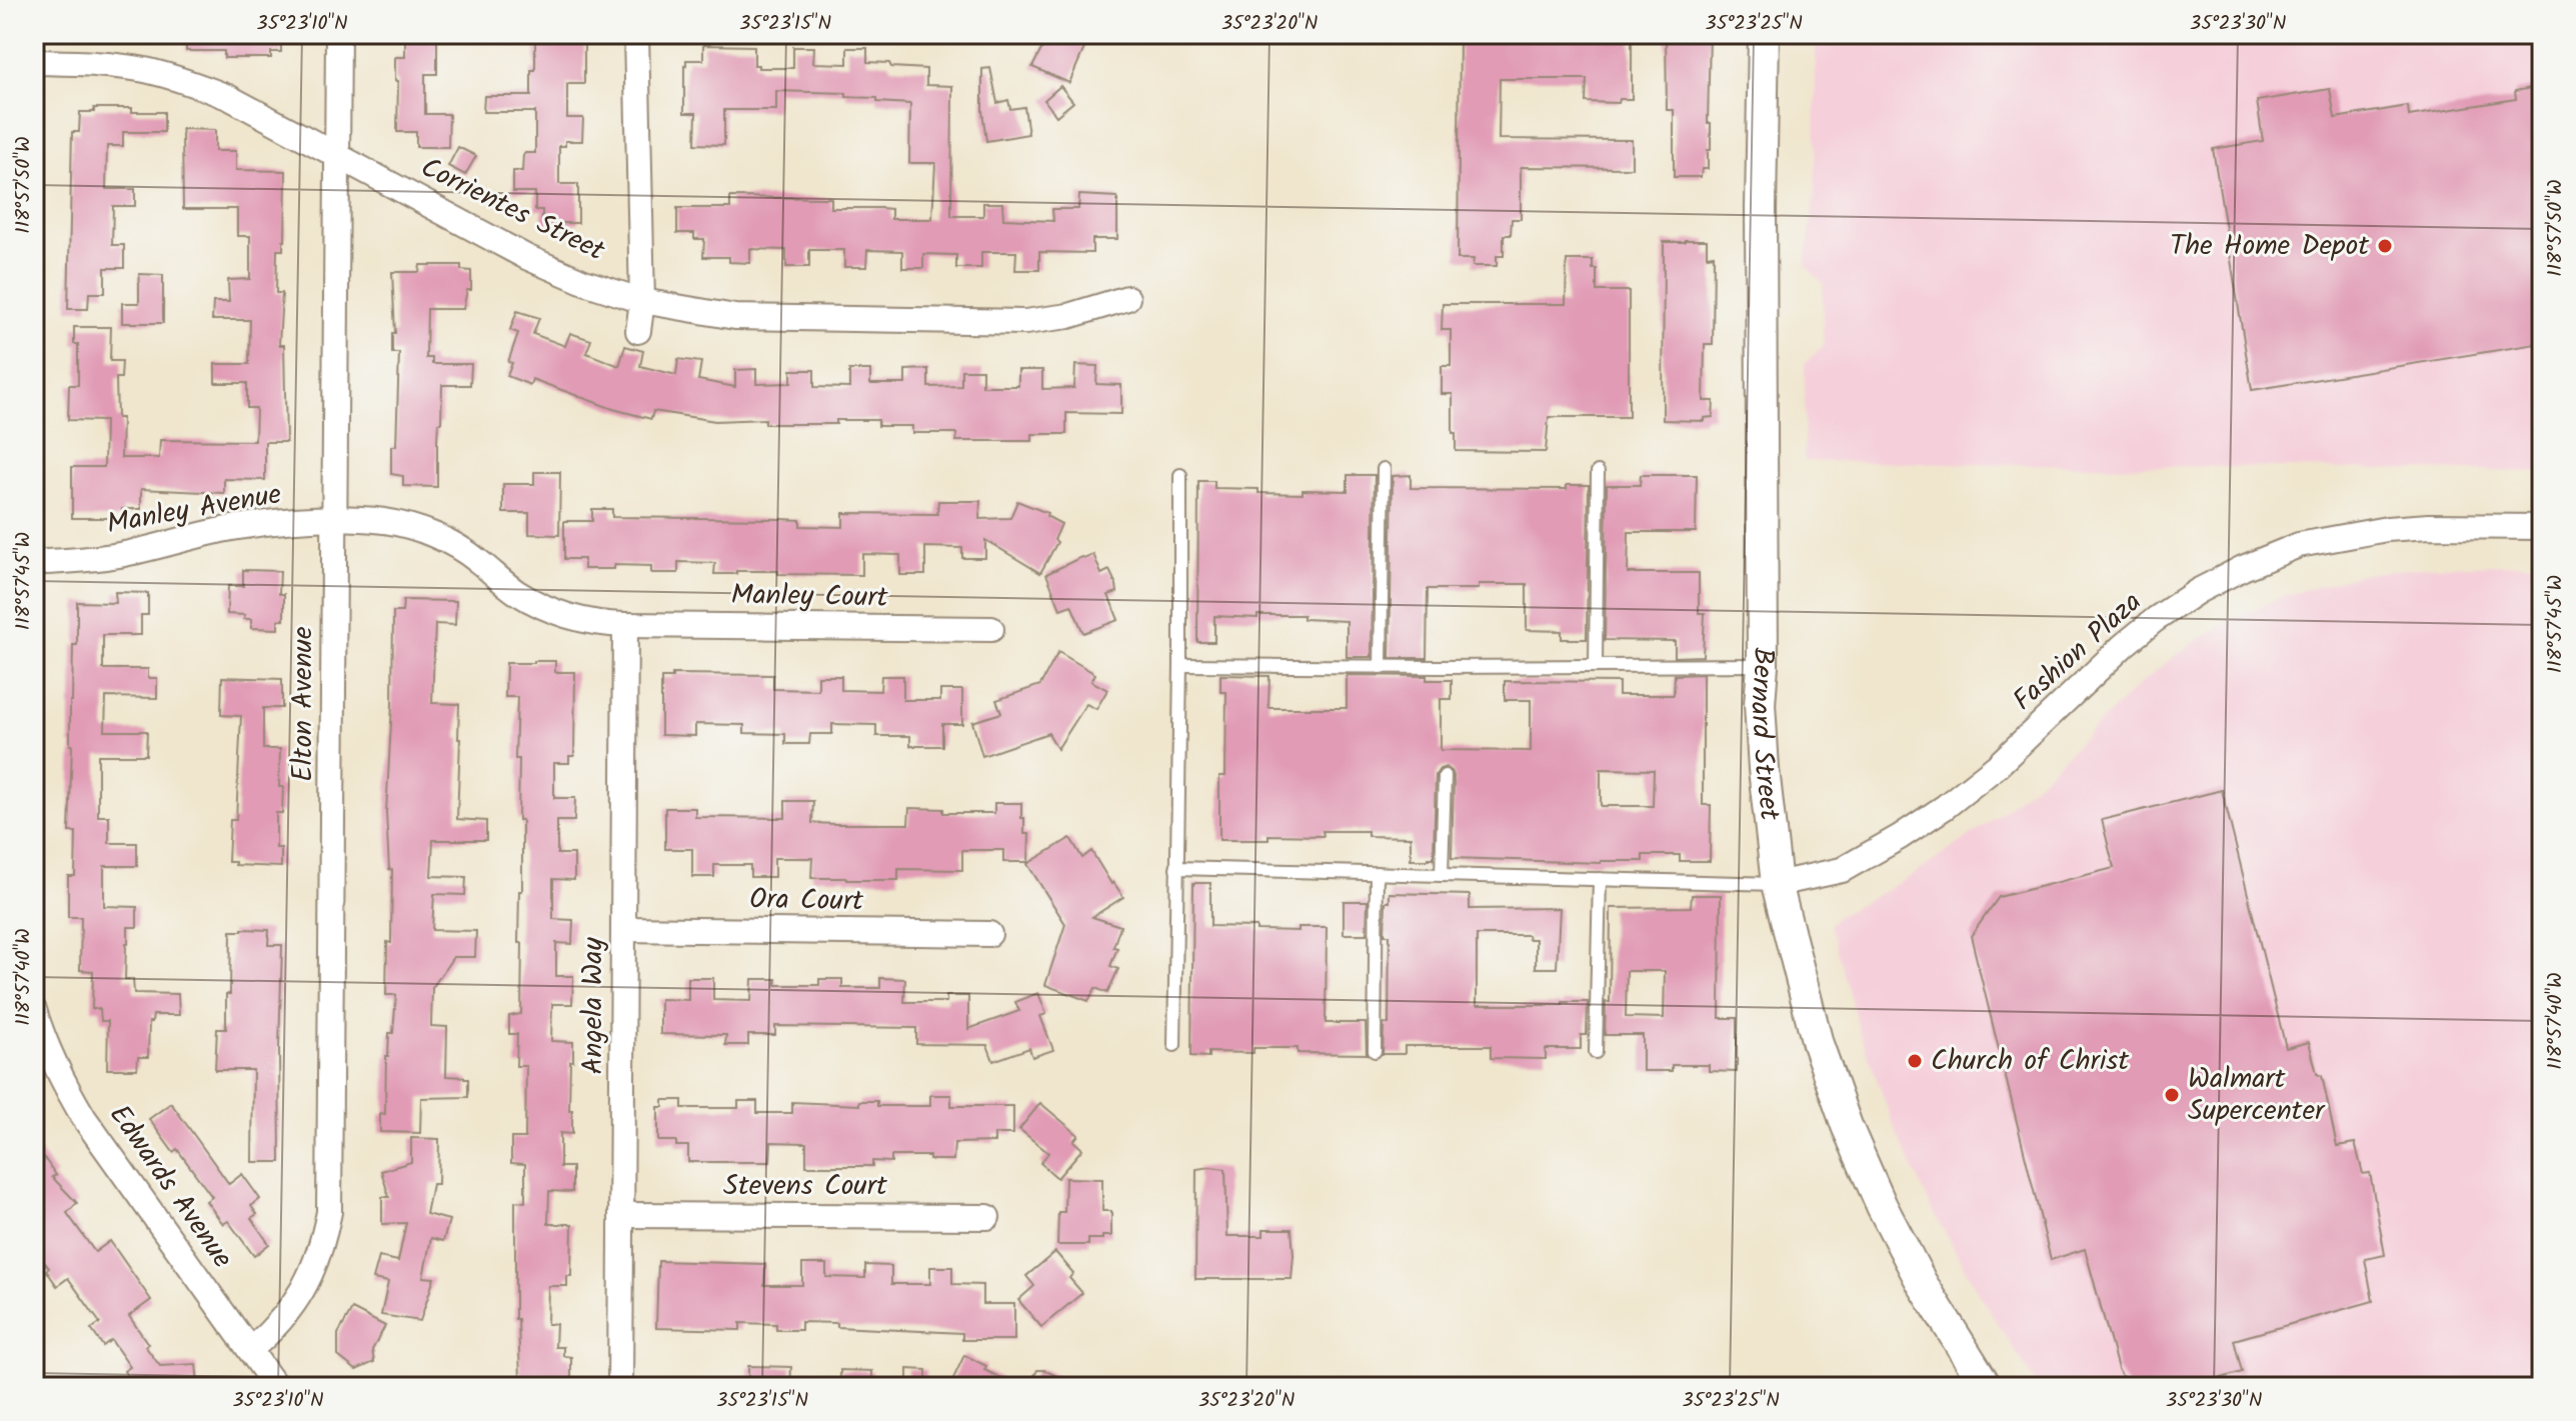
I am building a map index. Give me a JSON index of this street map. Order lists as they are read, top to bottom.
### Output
{
  "streets": {
    "street": [
      "Corrientes Street",
      "Manley Avenue",
      "Manley Court",
      "Fashion Plaza",
      "Elton Avenue",
      "Bernard Street",
      "Ora Court",
      "Angela Way",
      "Stevens Court",
      "Edwards Avenue"
    ]
  },
  "crossings": [
    ["Corrientes Street", "Elton Avenue"],
    ["Manley Avenue", "Manley Court"],
    ["Manley Avenue", "Elton Avenue"],
    ["Manley Avenue", "Angela Way"],
    ["Manley Court", "Angela Way"],
    ["Fashion Plaza", "Bernard Street"],
    ["Elton Avenue", "Edwards Avenue"],
    ["Ora Court", "Angela Way"],
    ["Angela Way", "Stevens Court"]
  ],
  "places": ["The Home Depot", "Church of Christ", "Walmart Supercenter"],
  "coordinates": [
    "35°23'10\"N",
    "35°23'15\"N",
    "35°23'20\"N",
    "35°23'25\"N",
    "35°23'30\"N",
    "118°57'50\"W",
    "118°57'45\"W",
    "118°57'40\"W"
  ]
}
